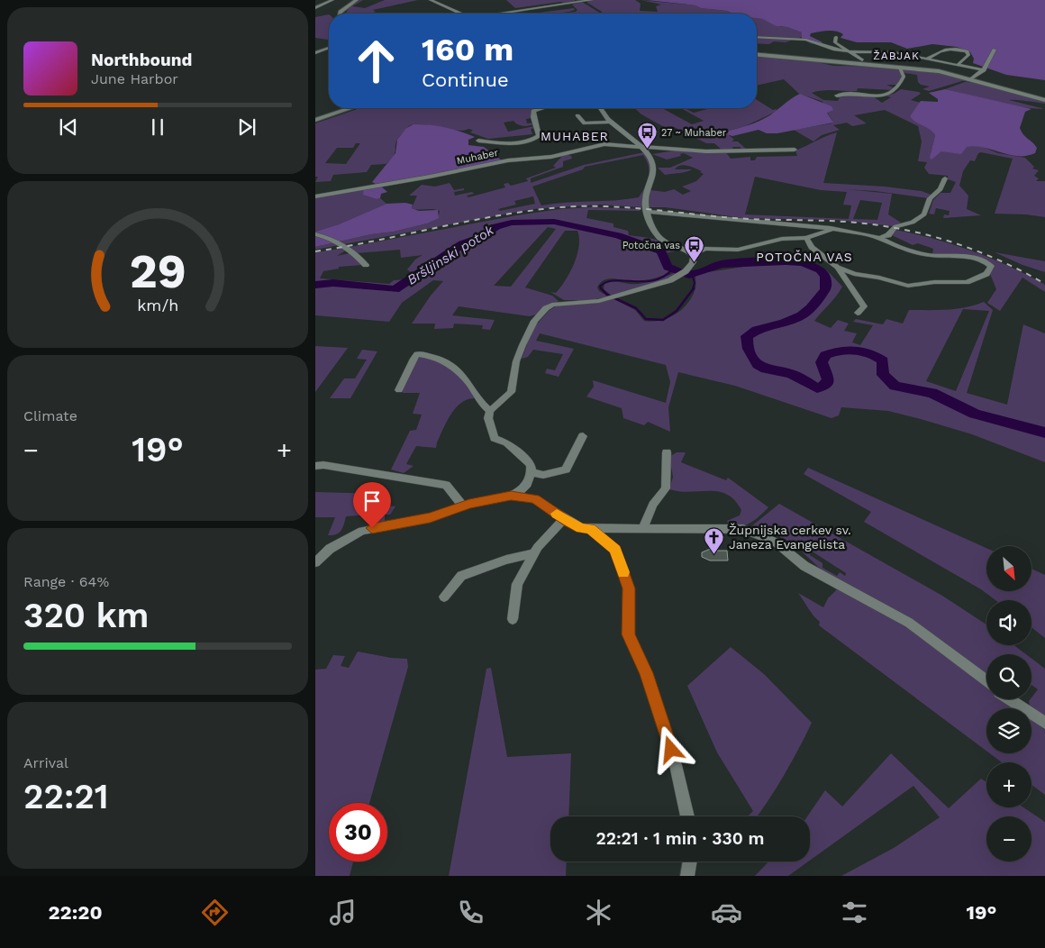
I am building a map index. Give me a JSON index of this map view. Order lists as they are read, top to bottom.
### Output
{
  "streets": {
    "street": ["Muhaber"]
  },
  "districts": ["ŽABJAK", "MUHABER", "POTOČNA VAS"],
  "water": ["Bršljinski potok"],
  "places": {
    "bus stop": ["27 ~ Muhaber", "Potočna vas"],
    "church": ["Župnijska cerkev sv. Janeza Evangelista"]
  },
  "north": "bottom right",
  "page": {
    "turn": ["160 m", "Continue"],
    "song": ["Northbound", "June Harbor"],
    "tile": [
      "Climate",
      ["Range · 64%", "320 km"],
      ["Arrival", "22:21"]
    ],
    "heat": ["−", "19°", "+"],
    "map_buttons": ["+", "−"],
    "limit": "30",
    "trip": "22:21 · 1 min · 330 m",
    "tabs": ["22:20", "19°"],
    "gauge": ["29", "km/h"]
  }
}
